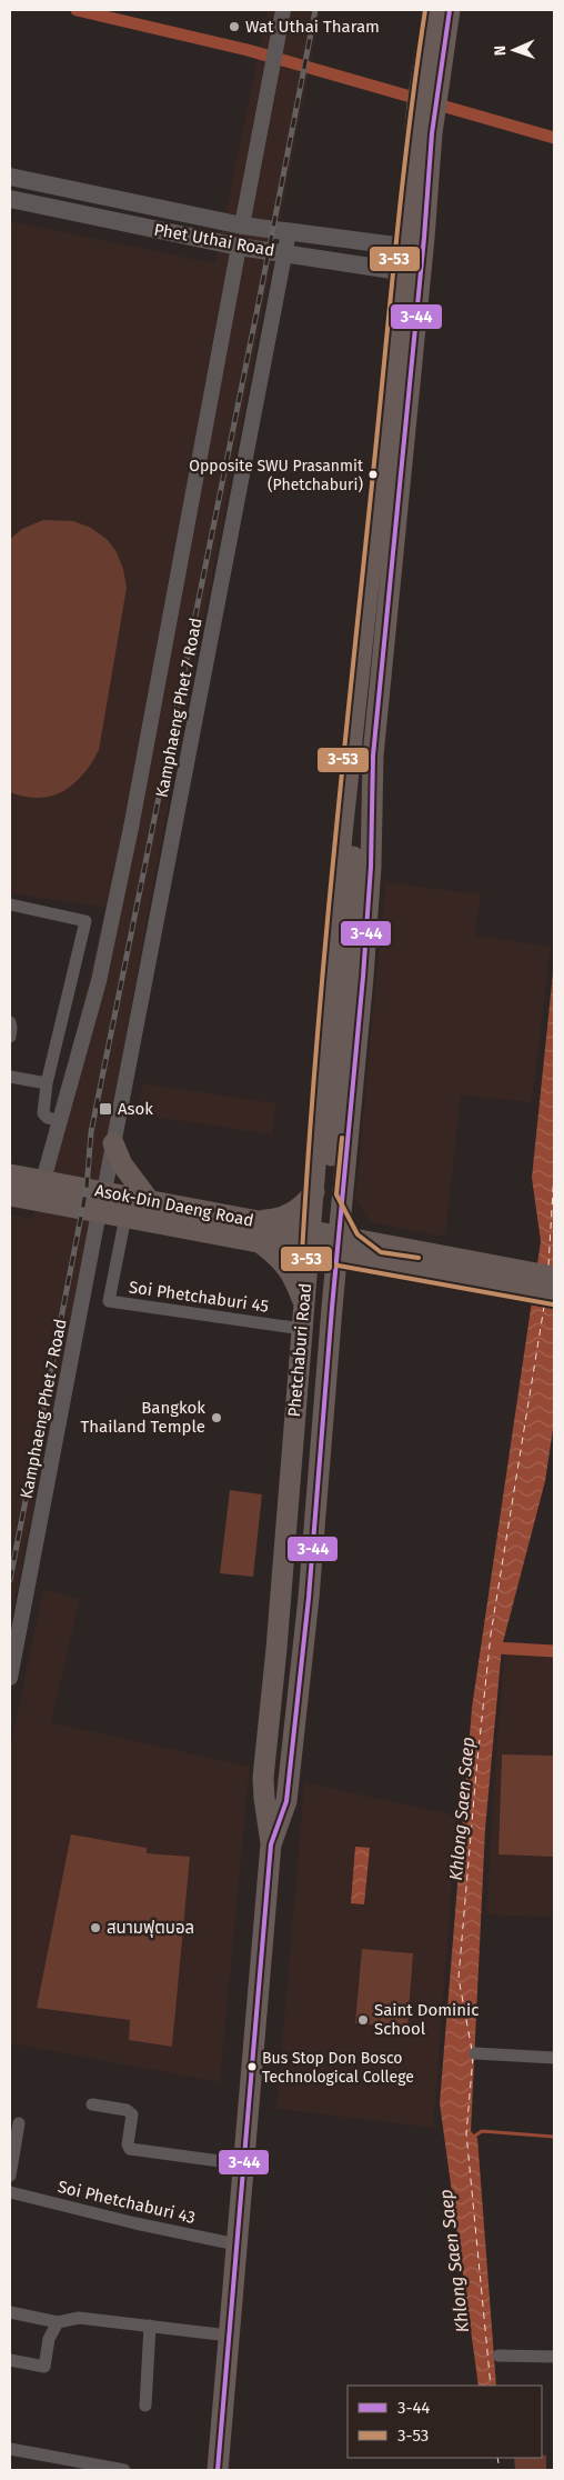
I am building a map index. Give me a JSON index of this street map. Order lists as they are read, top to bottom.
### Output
{
  "streets": {
    "main road": ["Phet Uthai Road", "Asok-Din Daeng Road", "Phetchaburi Road"],
    "street": ["Kamphaeng Phet 7 Road", "Soi Phetchaburi 45", "Soi Phetchaburi 43"]
  },
  "crossings": [
    ["Phet Uthai Road", "Kamphaeng Phet 7 Road"],
    ["Phet Uthai Road", "Phetchaburi Road"],
    ["Kamphaeng Phet 7 Road", "Asok-Din Daeng Road"],
    ["Asok-Din Daeng Road", "Soi Phetchaburi 45"],
    ["Asok-Din Daeng Road", "Phetchaburi Road"],
    ["Soi Phetchaburi 45", "Phetchaburi Road"],
    ["Phetchaburi Road", "Soi Phetchaburi 43"]
  ],
  "water": ["Khlong Saen Saep"],
  "places": {
    "other": [
      "Wat Uthai Tharam",
      "Opposite SWU Prasanmit (Phetchaburi)",
      "Bangkok Thailand Temple",
      "สนามฟุตบอล",
      "Saint Dominic School",
      "Bus Stop Don Bosco Technological College"
    ],
    "transit": ["Asok"]
  },
  "lines": ["transit line 3-44", "transit line 3-53"],
  "legend": ["3-44", "3-53"],
  "north": "left"
}
